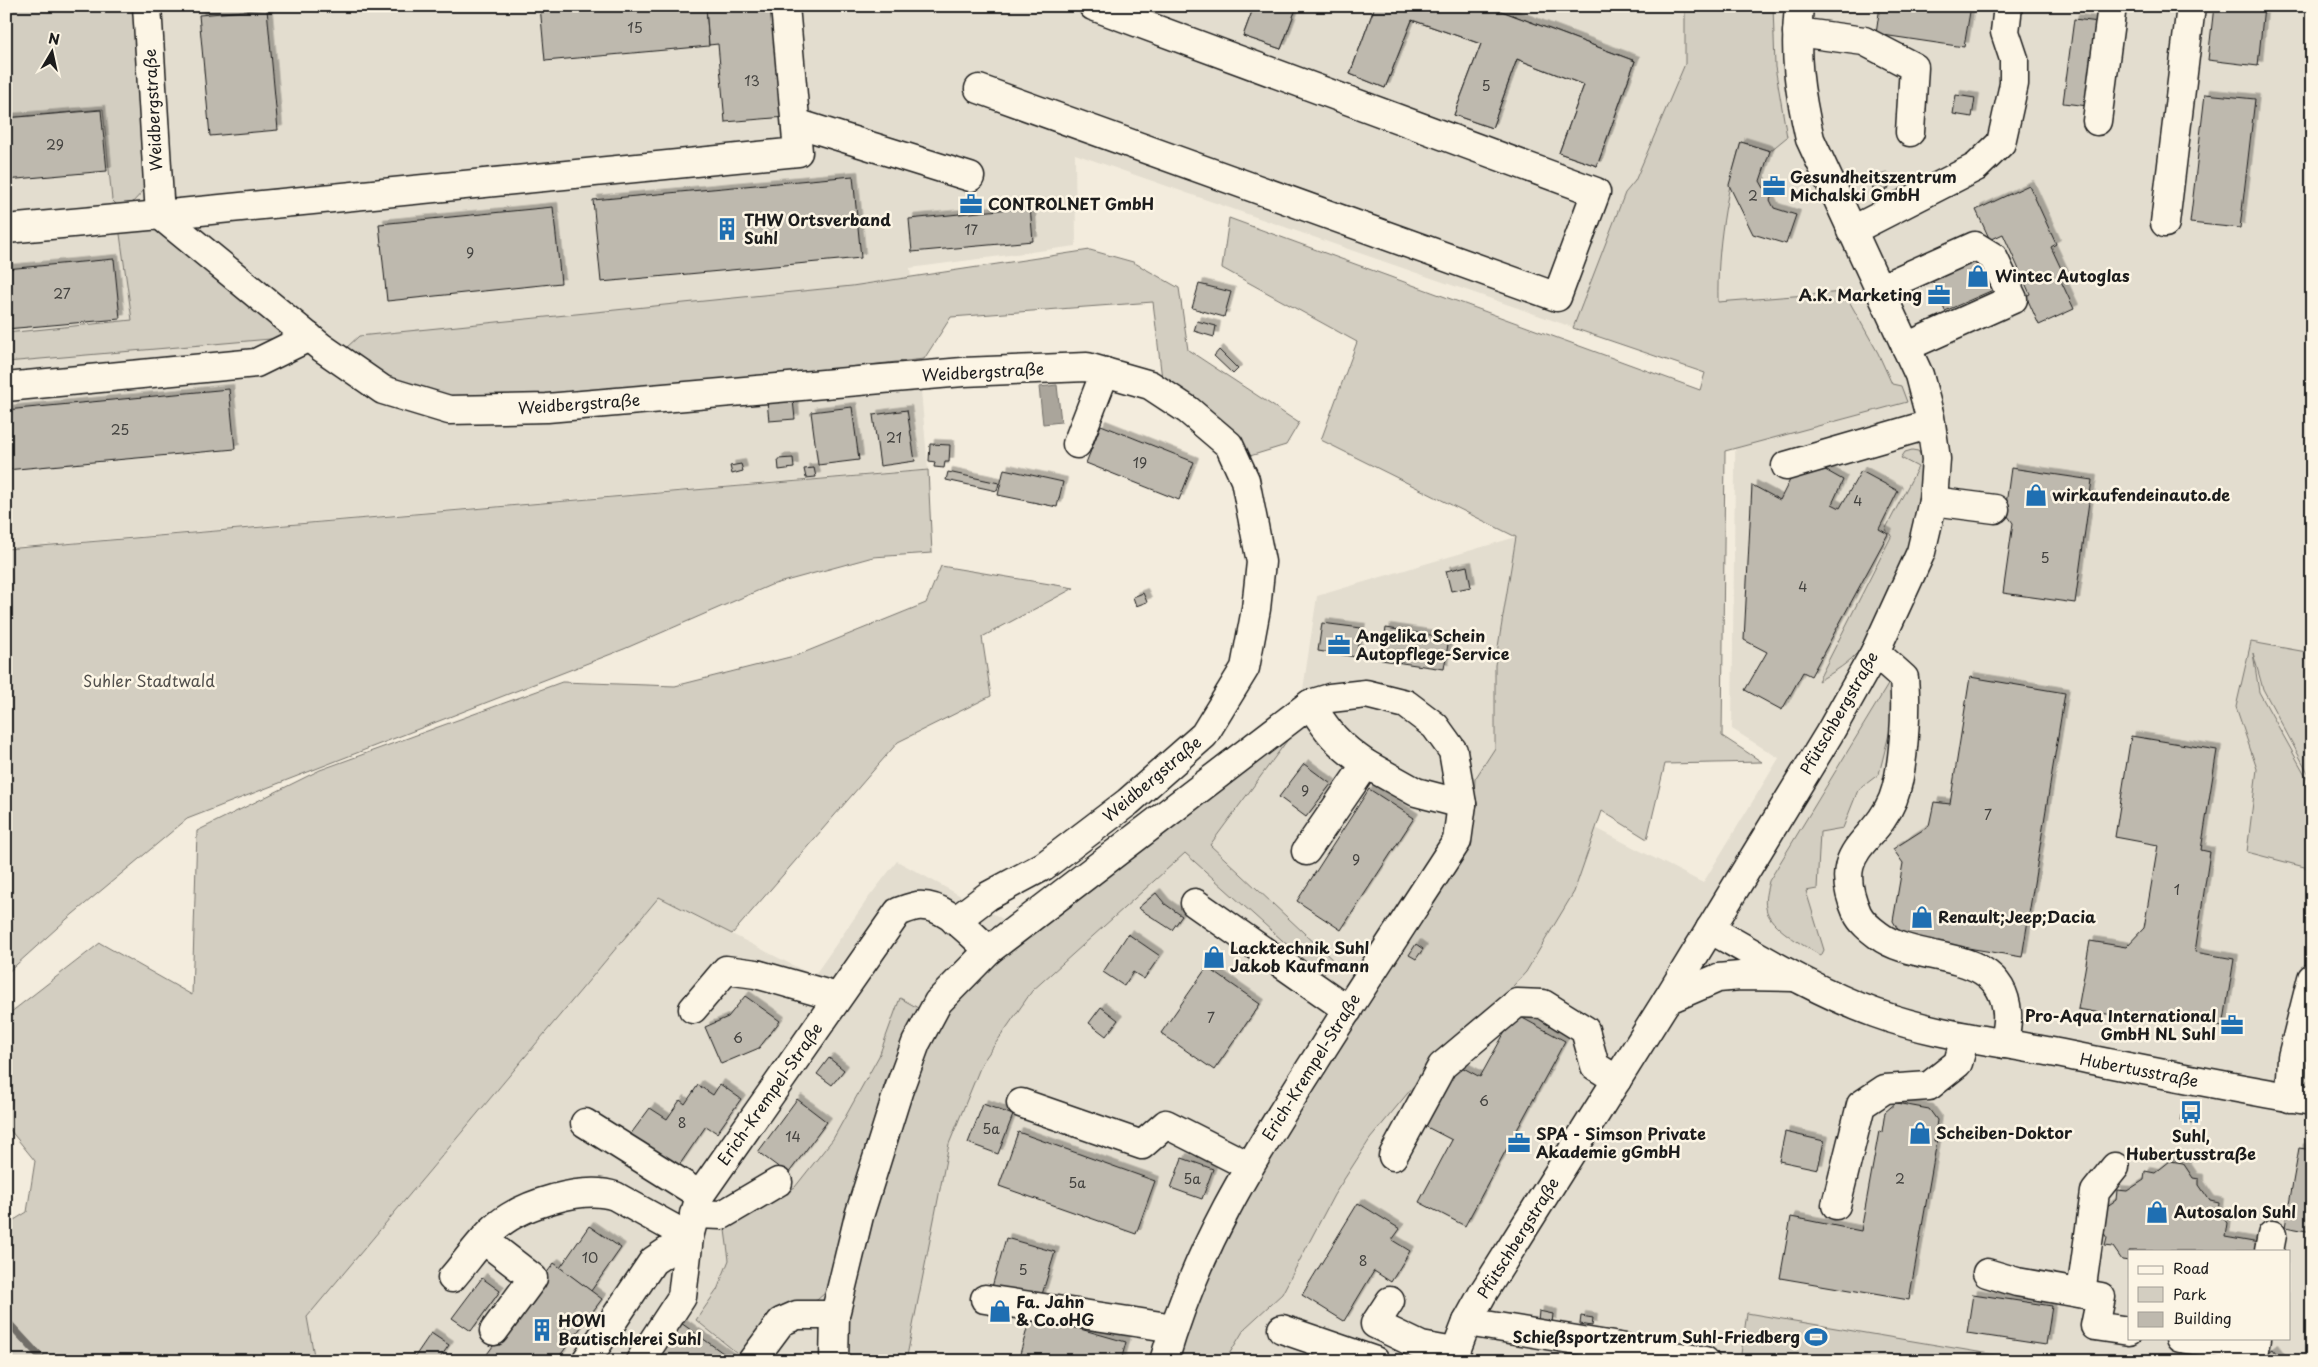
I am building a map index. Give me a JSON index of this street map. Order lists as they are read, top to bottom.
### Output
{
  "streets": {
    "street": [
      "Weidbergstraße",
      "Pfütschbergstraße",
      "Erich-Krempel-Straße",
      "Hubertusstraße"
    ]
  },
  "crossings": [
    ["Weidbergstraße", "Erich-Krempel-Straße"],
    ["Pfütschbergstraße", "Hubertusstraße"]
  ],
  "parks": ["Suhler Stadtwald"],
  "places": {
    "office": [
      "Gesundheitszentrum Michalski GmbH",
      "CONTROLNET GmbH",
      "A.K. Marketing",
      "Angelika Schein Autopflege-Service",
      "Pro-Aqua International GmbH NL Suhl",
      "SPA - Simson Private Akademie gGmbH"
    ],
    "building": ["THW Ortsverband Suhl", "HOWI Bautischlerei Suhl"],
    "shop": [
      "Wintec Autoglas",
      "wirkaufendeinauto.de",
      "Renault;Jeep;Dacia",
      "Lacktechnik Suhl Jakob Kaufmann",
      "Scheiben-Doktor",
      "Autosalon Suhl",
      "Fa. Jahn & Co.oHG"
    ],
    "bus stop": ["Suhl, Hubertusstraße"],
    "sports": ["Schießsportzentrum Suhl-Friedberg"]
  },
  "house_numbers": [
    "15",
    "13",
    "5",
    "29",
    "2",
    "17",
    "9",
    "27",
    "25",
    "21",
    "19",
    "4",
    "5",
    "4",
    "9",
    "7",
    "9",
    "1",
    "7",
    "6",
    "6",
    "8",
    "5a",
    "14",
    "5a",
    "2",
    "5a",
    "10",
    "8",
    "5"
  ],
  "legend": ["Road", "Park", "Building"],
  "north": "top"
}
